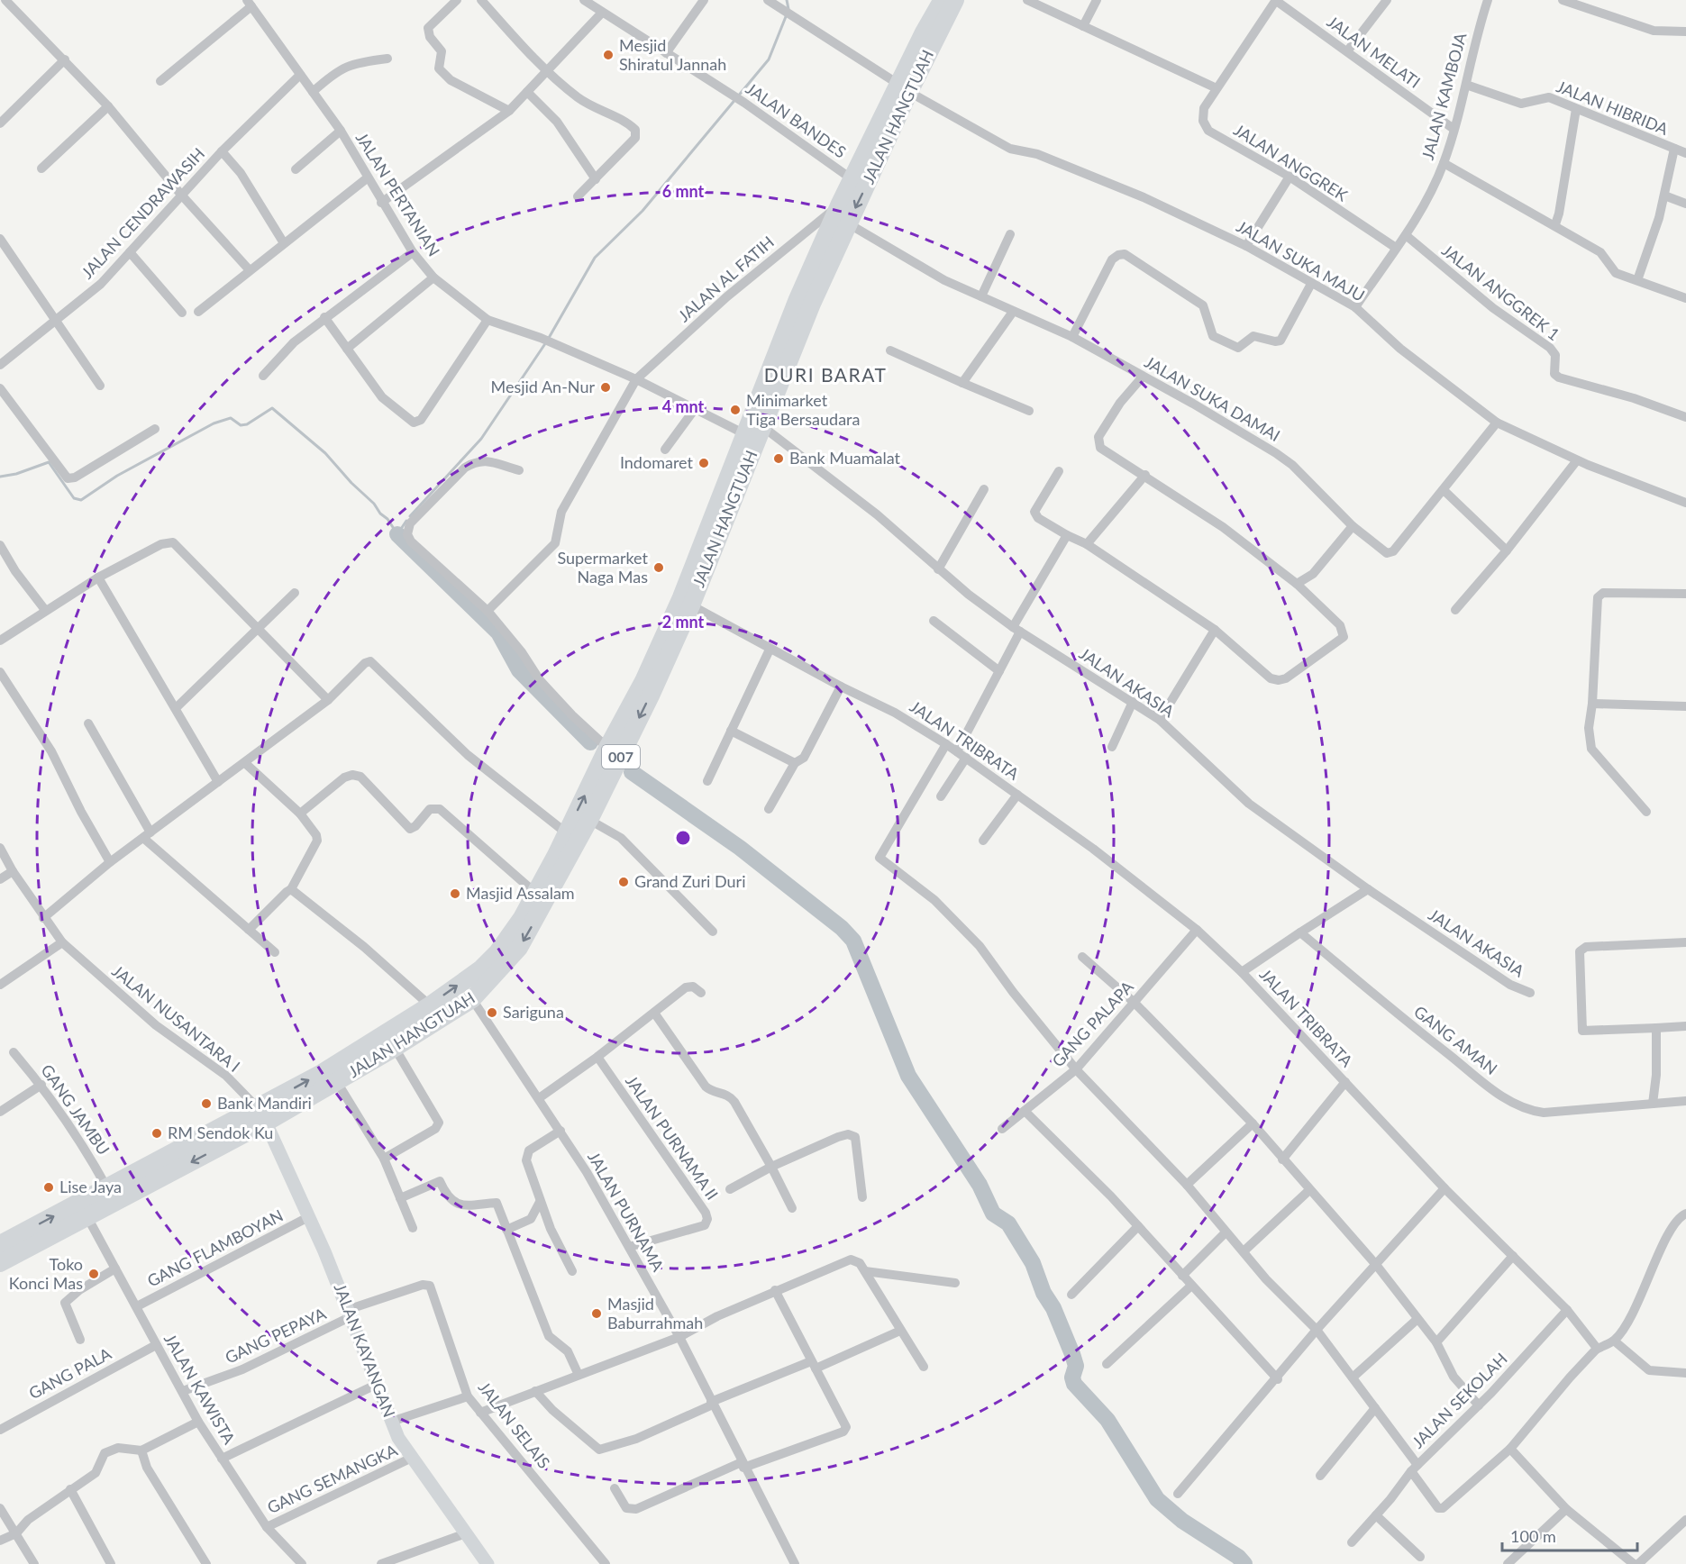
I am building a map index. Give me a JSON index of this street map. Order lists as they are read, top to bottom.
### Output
{
  "streets": {
    "highway": ["JALAN HANGTUAH", "007"],
    "street": [
      "JALAN MELATI",
      "JALAN KAMBOJA",
      "JALAN HIBRIDA",
      "JALAN BANDES",
      "JALAN ANGGREK",
      "JALAN PERTANIAN",
      "JALAN CENDRAWASIH",
      "JALAN SUKA MAJU",
      "JALAN AL FATIH",
      "JALAN ANGGREK 1",
      "JALAN SUKA DAMAI",
      "JALAN AKASIA",
      "JALAN TRIBRATA",
      "JALAN NUSANTARA I",
      "GANG PALAPA",
      "GANG AMAN",
      "GANG JAMBU",
      "JALAN PURNAMA II",
      "JALAN PURNAMA",
      "GANG FLAMBOYAN",
      "GANG PEPAYA",
      "JALAN KAYANGAN",
      "GANG PALA",
      "JALAN KAWISTA",
      "JALAN SEKOLAH",
      "JALAN SELAIS",
      "GANG SEMANGKA"
    ]
  },
  "crossings": [
    ["JALAN MELATI", "JALAN KAMBOJA"],
    ["JALAN MELATI", "JALAN ANGGREK"],
    ["JALAN KAMBOJA", "JALAN HIBRIDA"],
    ["JALAN KAMBOJA", "JALAN ANGGREK"],
    ["JALAN KAMBOJA", "JALAN SUKA MAJU"],
    ["JALAN KAMBOJA", "JALAN ANGGREK 1"],
    ["JALAN HANGTUAH", "JALAN BANDES"],
    ["JALAN HANGTUAH", "JALAN PERTANIAN"],
    ["JALAN HANGTUAH", "JALAN SUKA MAJU"],
    ["JALAN HANGTUAH", "JALAN AL FATIH"],
    ["JALAN HANGTUAH", "JALAN SUKA DAMAI"],
    ["JALAN HANGTUAH", "JALAN AKASIA"],
    ["JALAN HANGTUAH", "JALAN TRIBRATA"],
    ["JALAN HANGTUAH", "JALAN NUSANTARA I"],
    ["JALAN HANGTUAH", "GANG JAMBU"],
    ["JALAN HANGTUAH", "JALAN PURNAMA"],
    ["JALAN HANGTUAH", "JALAN KAYANGAN"],
    ["JALAN HANGTUAH", "JALAN KAWISTA"],
    ["JALAN PERTANIAN", "JALAN CENDRAWASIH"],
    ["JALAN PERTANIAN", "JALAN AL FATIH"],
    ["JALAN SUKA MAJU", "JALAN SUKA DAMAI"],
    ["JALAN TRIBRATA", "GANG PALAPA"],
    ["JALAN TRIBRATA", "JALAN SEKOLAH"],
    ["JALAN NUSANTARA I", "JALAN KAYANGAN"],
    ["JALAN PURNAMA II", "JALAN PURNAMA"],
    ["GANG FLAMBOYAN", "JALAN KAYANGAN"],
    ["GANG FLAMBOYAN", "JALAN KAWISTA"],
    ["GANG PEPAYA", "JALAN KAYANGAN"],
    ["GANG PEPAYA", "JALAN KAWISTA"],
    ["GANG PEPAYA", "JALAN SELAIS"],
    ["JALAN KAYANGAN", "JALAN SELAIS"],
    ["JALAN KAYANGAN", "GANG SEMANGKA"],
    ["GANG PALA", "JALAN KAWISTA"],
    ["JALAN KAWISTA", "GANG SEMANGKA"]
  ],
  "districts": ["DURI BARAT"],
  "places": [
    "Mesjid Shiratul Jannah",
    "Mesjid An-Nur",
    "Minimarket Tiga Bersaudara",
    "Bank Muamalat",
    "Indomaret",
    "Supermarket Naga Mas",
    "Grand Zuri Duri",
    "Masjid Assalam",
    "Sariguna",
    "Bank Mandiri",
    "RM Sendok Ku",
    "Lise Jaya",
    "Toko Konci Mas",
    "Masjid Baburrahmah"
  ],
  "scale_bar": "100 m",
  "rings": ["6 mnt", "4 mnt", "2 mnt"]
}
